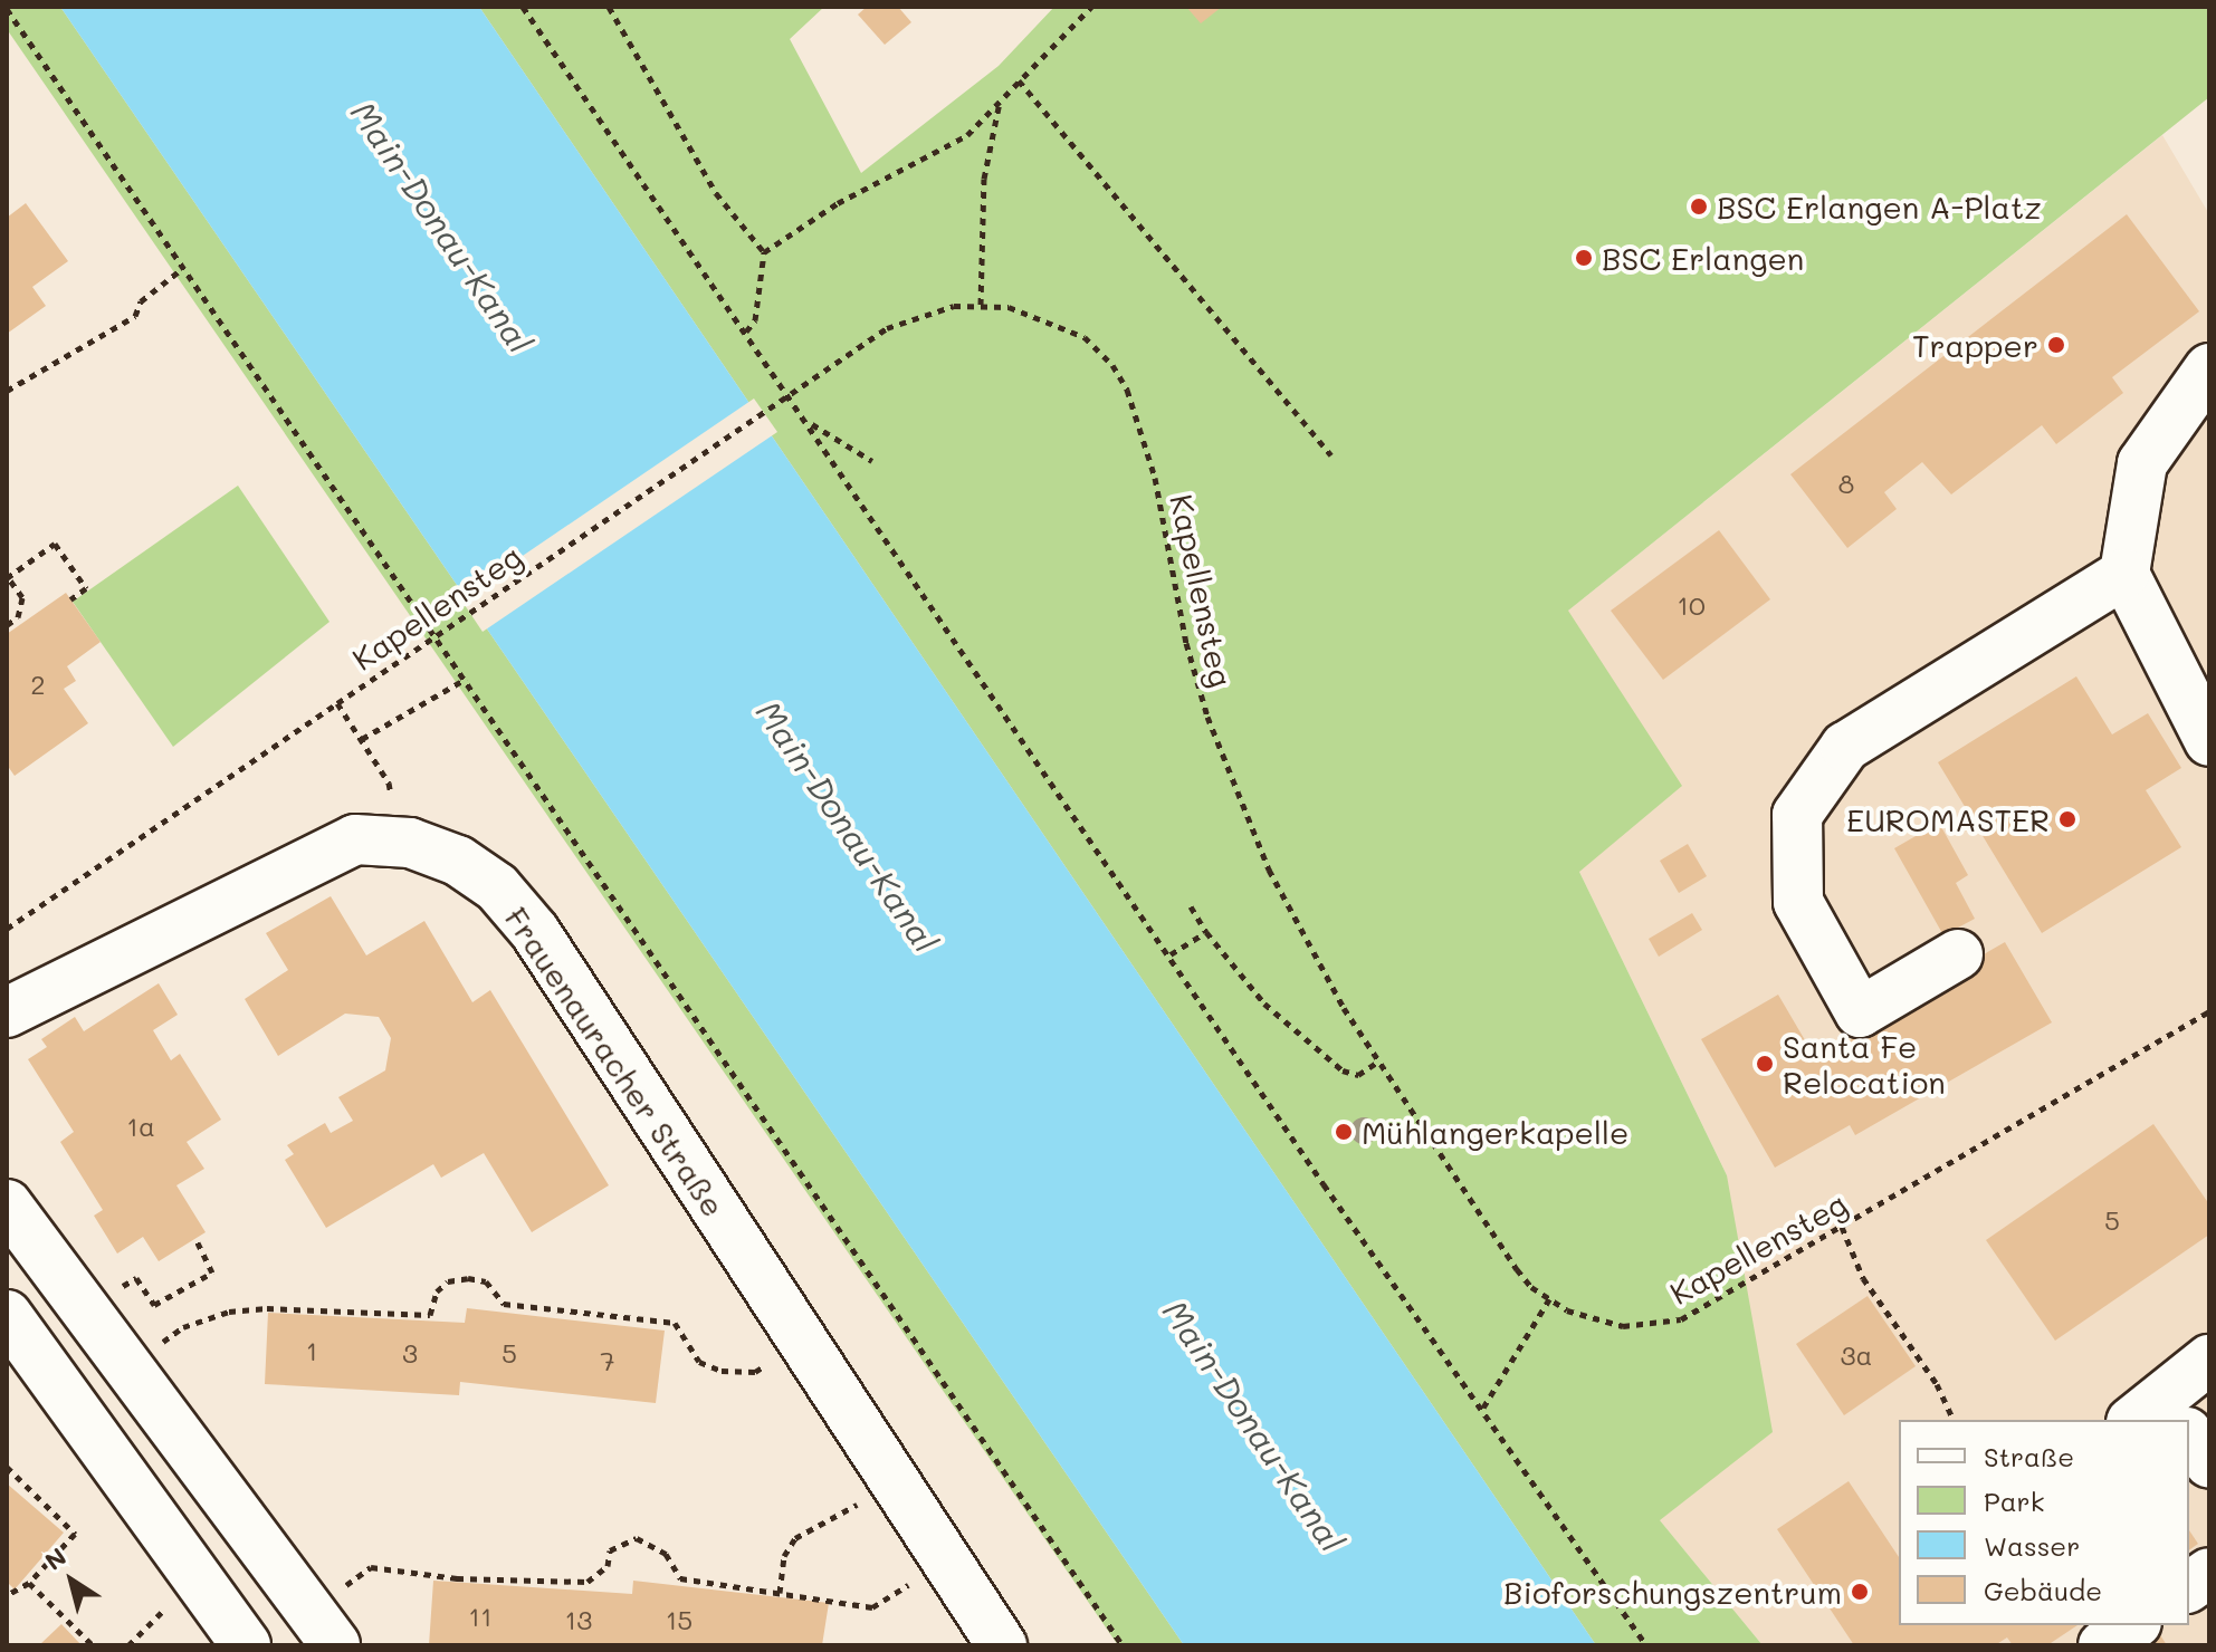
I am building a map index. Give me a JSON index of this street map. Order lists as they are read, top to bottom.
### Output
{
  "streets": {
    "street": ["Frauenauracher Straße"],
    "path": ["Kapellensteg"]
  },
  "water": ["Main-Donau-Kanal"],
  "places": [
    "BSC Erlangen A-Platz",
    "BSC Erlangen",
    "Trapper",
    "EUROMASTER",
    "Santa Fe Relocation",
    "Mühlangerkapelle",
    "Bioforschungszentrum"
  ],
  "house_numbers": [
    "8",
    "10",
    "2",
    "1a",
    "5",
    "1",
    "3",
    "5",
    "3a",
    "7",
    "11",
    "13",
    "15"
  ],
  "legend": [
    "Straße",
    "Park",
    "Wasser",
    "Gebäude"
  ],
  "north": "top left"
}
